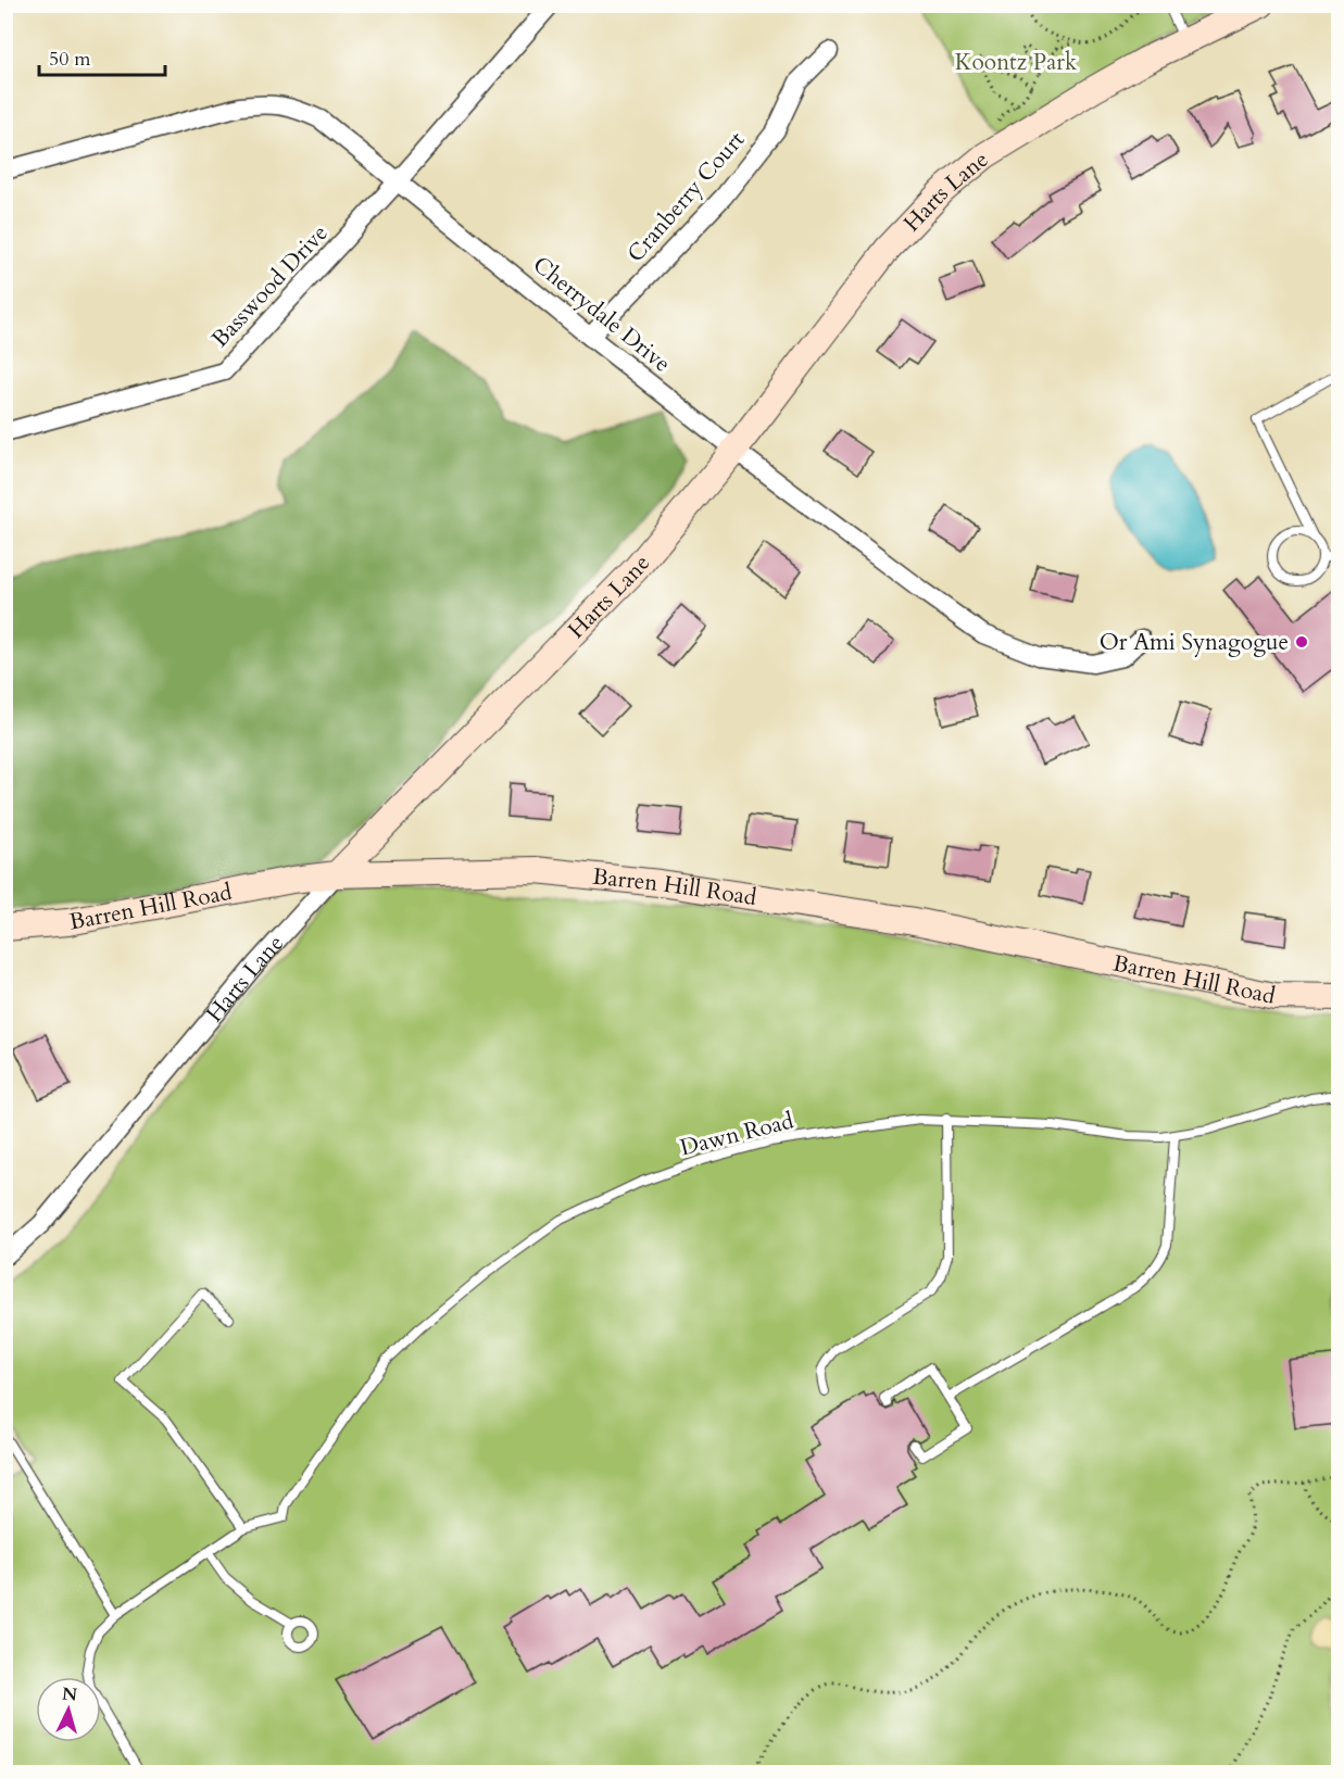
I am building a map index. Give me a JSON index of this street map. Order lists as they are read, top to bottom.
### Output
{
  "streets": {
    "street": [
      "Harts Lane",
      "Cranberry Court",
      "Basswood Drive",
      "Cherrydale Drive",
      "Barren Hill Road"
    ],
    "lane": ["Dawn Road"]
  },
  "crossings": [
    ["Harts Lane", "Cherrydale Drive"],
    ["Harts Lane", "Barren Hill Road"],
    ["Cranberry Court", "Cherrydale Drive"],
    ["Basswood Drive", "Cherrydale Drive"]
  ],
  "parks": ["Koontz Park"],
  "places": ["Or Ami Synagogue"],
  "scale_bar": "50 m",
  "north": "top"
}
